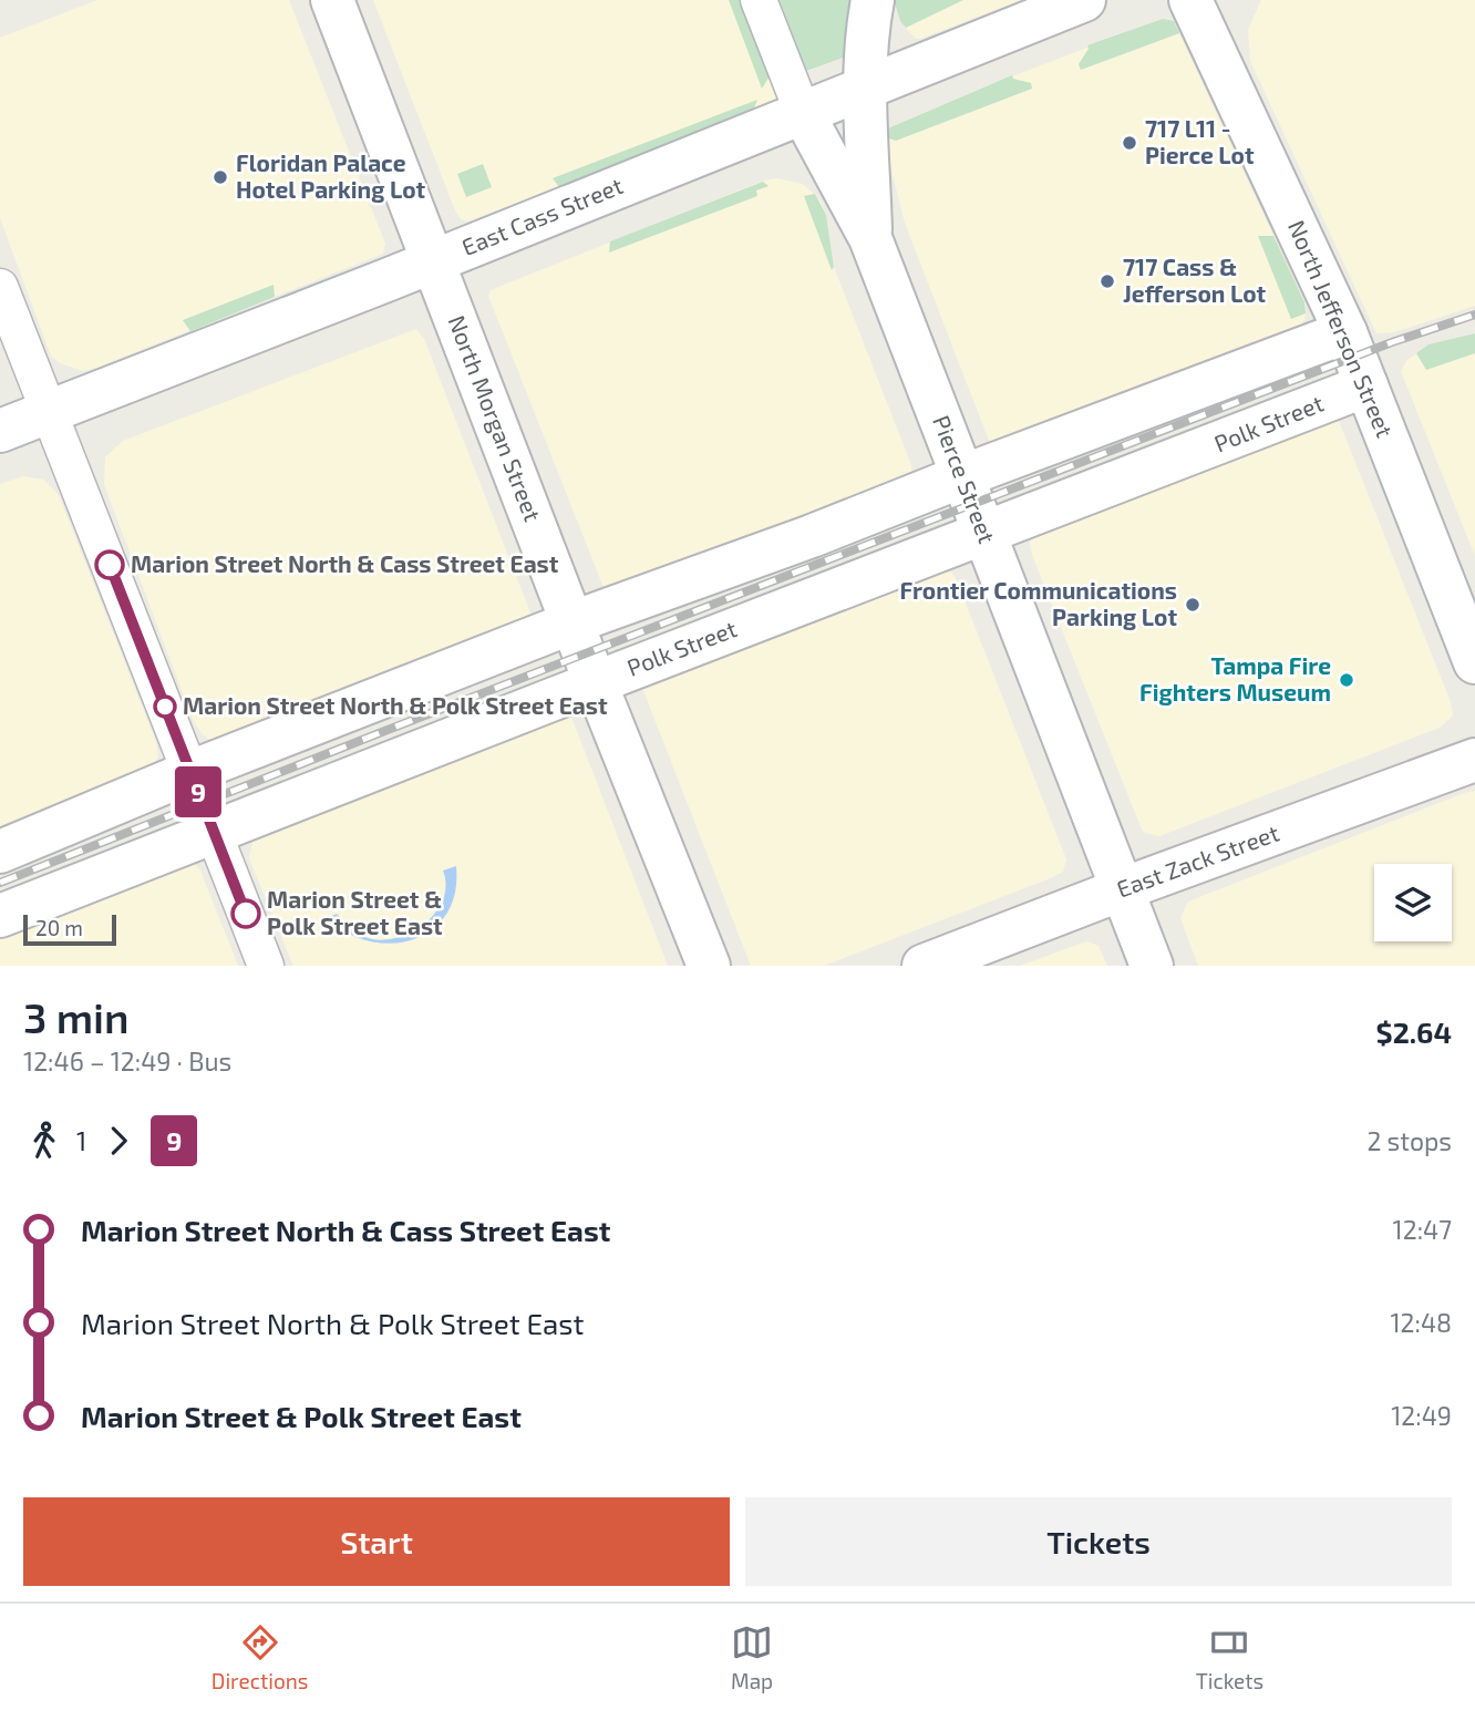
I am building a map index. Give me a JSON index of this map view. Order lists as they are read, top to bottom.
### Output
{
  "streets": {
    "street": [
      "East Cass Street",
      "North Jefferson Street",
      "North Morgan Street",
      "Polk Street",
      "Pierce Street",
      "East Zack Street"
    ]
  },
  "crossings": [
    ["East Cass Street", "North Morgan Street"],
    ["East Cass Street", "Pierce Street"],
    ["North Jefferson Street", "Polk Street"],
    ["North Morgan Street", "Polk Street"],
    ["Polk Street", "Pierce Street"],
    ["Pierce Street", "East Zack Street"]
  ],
  "places": [
    "717 L11 - Pierce Lot",
    "Floridan Palace Hotel Parking Lot",
    "717 Cass & Jefferson Lot",
    "Marion Street North & Cass Street East",
    "Frontier Communications Parking Lot",
    "Tampa Fire Fighters Museum",
    "Marion Street North & Polk Street East",
    "Marion Street & Polk Street East"
  ],
  "lines": ["bus line 9"],
  "scale_bar": "20 m",
  "page": {
    "on_map": "9",
    "scale": "20 m",
    "heading": ["3 min", "12:46 – 12:49 · Bus", "$2.64"],
    "legs": ["1", "9", "2 stops"],
    "list": [
      {
        "name": "Marion Street North & Cass Street East",
        "value": "12:47"
      },
      {
        "name": "Marion Street North & Polk Street East",
        "value": "12:48"
      },
      {
        "name": "Marion Street & Polk Street East",
        "value": "12:49"
      }
    ],
    "buttons": ["Start", "Tickets"],
    "tabs": ["Directions", "Map", "Tickets"]
  }
}
